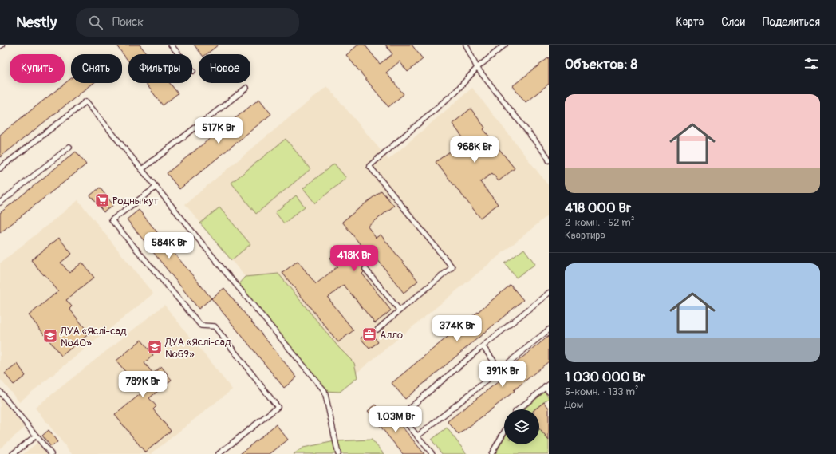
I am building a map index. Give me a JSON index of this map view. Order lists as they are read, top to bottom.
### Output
{
  "places": {
    "supermarket": ["Родны кут"],
    "office": ["Алло"],
    "school or university": ["ДУА «Яслі-сад №40»", "ДУА «Яслі-сад №69»"]
  },
  "page": {
    "header": "Nestly",
    "search": "Поиск",
    "nav": ["Карта", "Слои", "Поделиться"],
    "heading": "Объектов: 8",
    "chip": [
      "Купить",
      "Снять",
      "Фильтры",
      "Новое"
    ],
    "list": [
      {
        "name": "418 000 Br",
        "note": "2-комн. · 52 m² · Квартира"
      },
      {
        "name": "1 030 000 Br",
        "note": "5-комн. · 133 m² · Дом"
      }
    ],
    "price": [
      "517K Br",
      "968K Br",
      "584K Br",
      "418K Br",
      "374K Br",
      "391K Br",
      "789K Br",
      "1.03M Br"
    ]
  }
}
